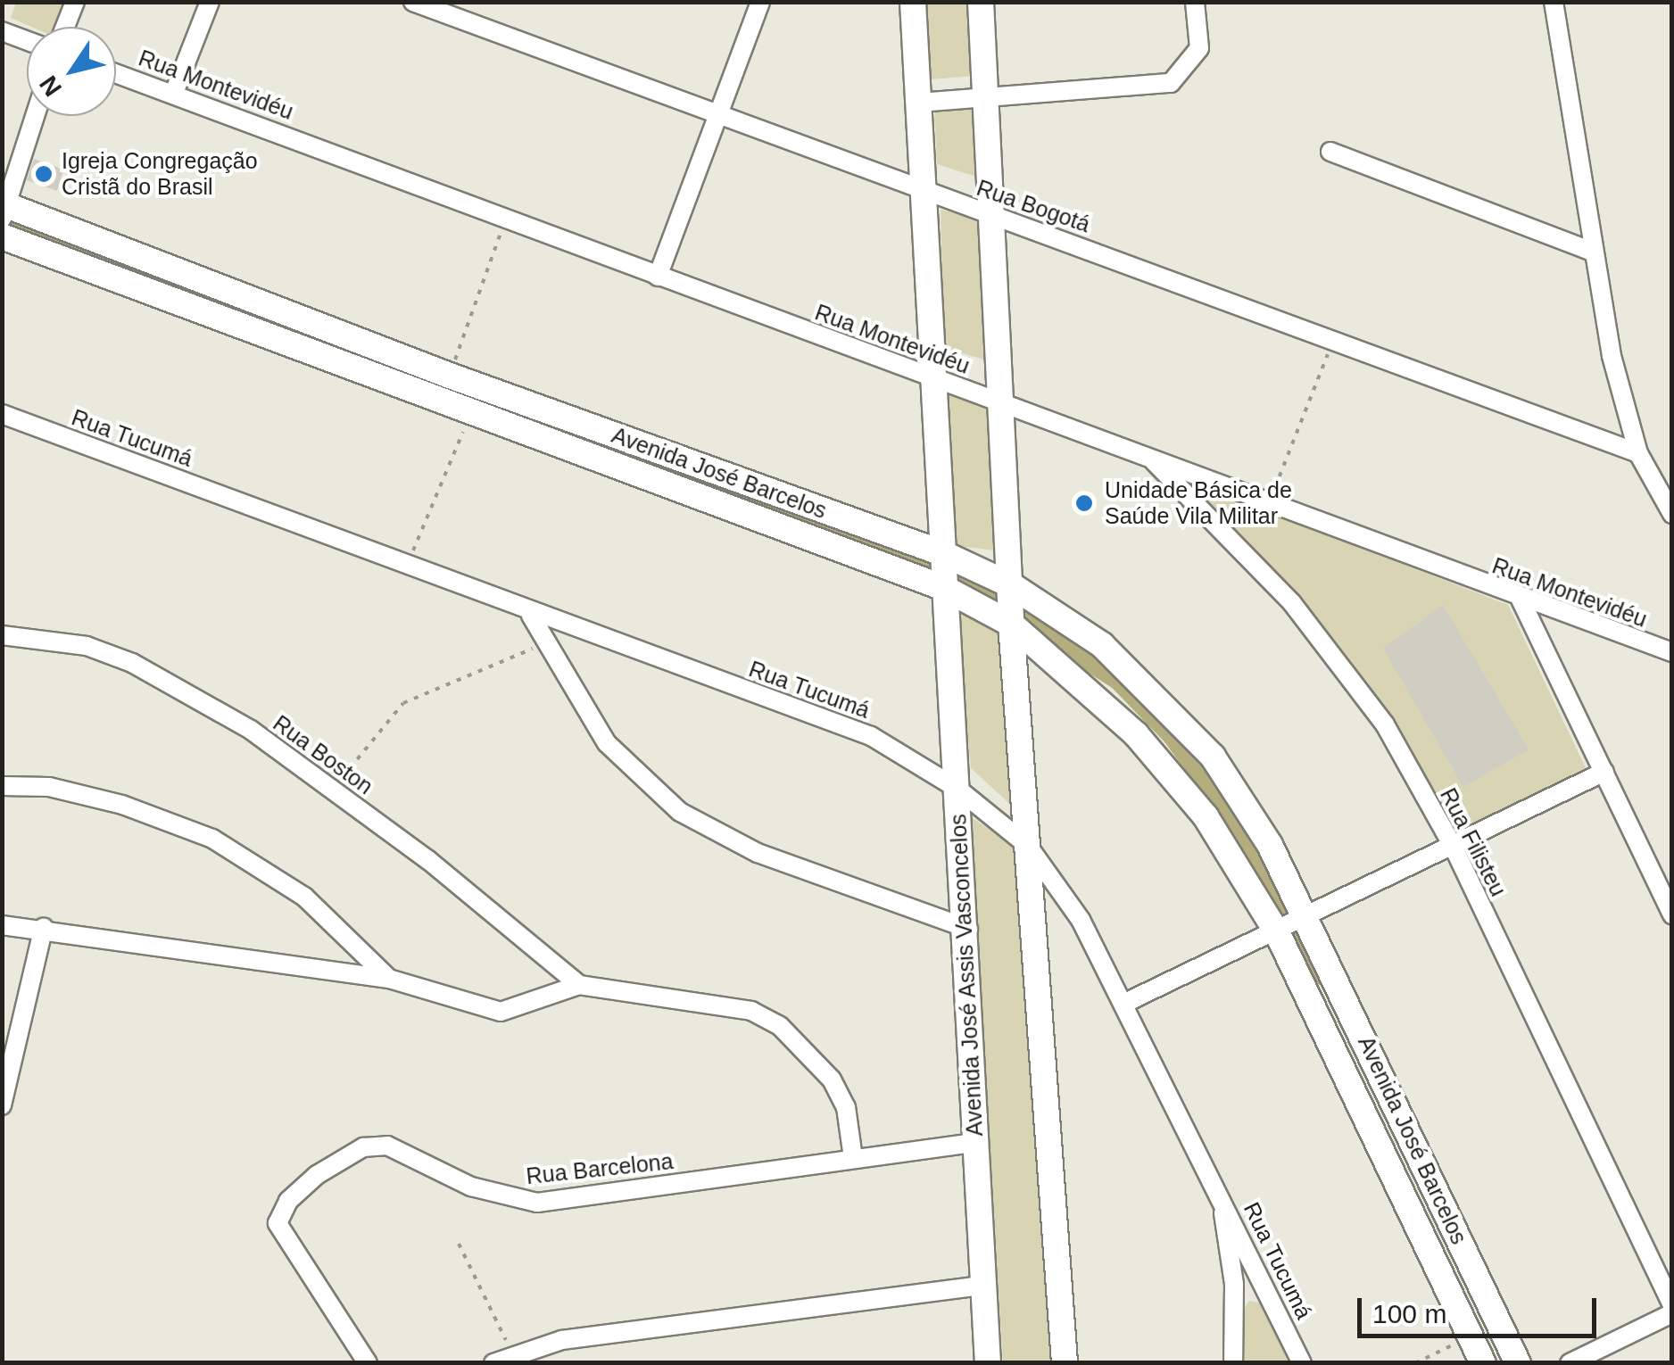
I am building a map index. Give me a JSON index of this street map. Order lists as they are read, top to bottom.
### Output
{
  "streets": {
    "street": [
      "Rua Montevidéu",
      "Rua Bogotá",
      "Rua Tucumá",
      "Avenida José Barcelos",
      "Rua Boston",
      "Rua Filisteu",
      "Avenida José Assis Vasconcelos",
      "Rua Barcelona"
    ]
  },
  "crossings": [
    ["Rua Montevidéu", "Rua Filisteu"],
    ["Rua Montevidéu", "Avenida José Assis Vasconcelos"],
    ["Rua Bogotá", "Avenida José Assis Vasconcelos"],
    ["Rua Tucumá", "Avenida José Assis Vasconcelos"],
    ["Avenida José Barcelos", "Avenida José Assis Vasconcelos"],
    ["Avenida José Assis Vasconcelos", "Rua Barcelona"]
  ],
  "places": ["Igreja Congregação Cristã do Brasil", "Unidade Básica de Saúde Vila Militar"],
  "scale_bar": "100 m",
  "north": "bottom left"
}
